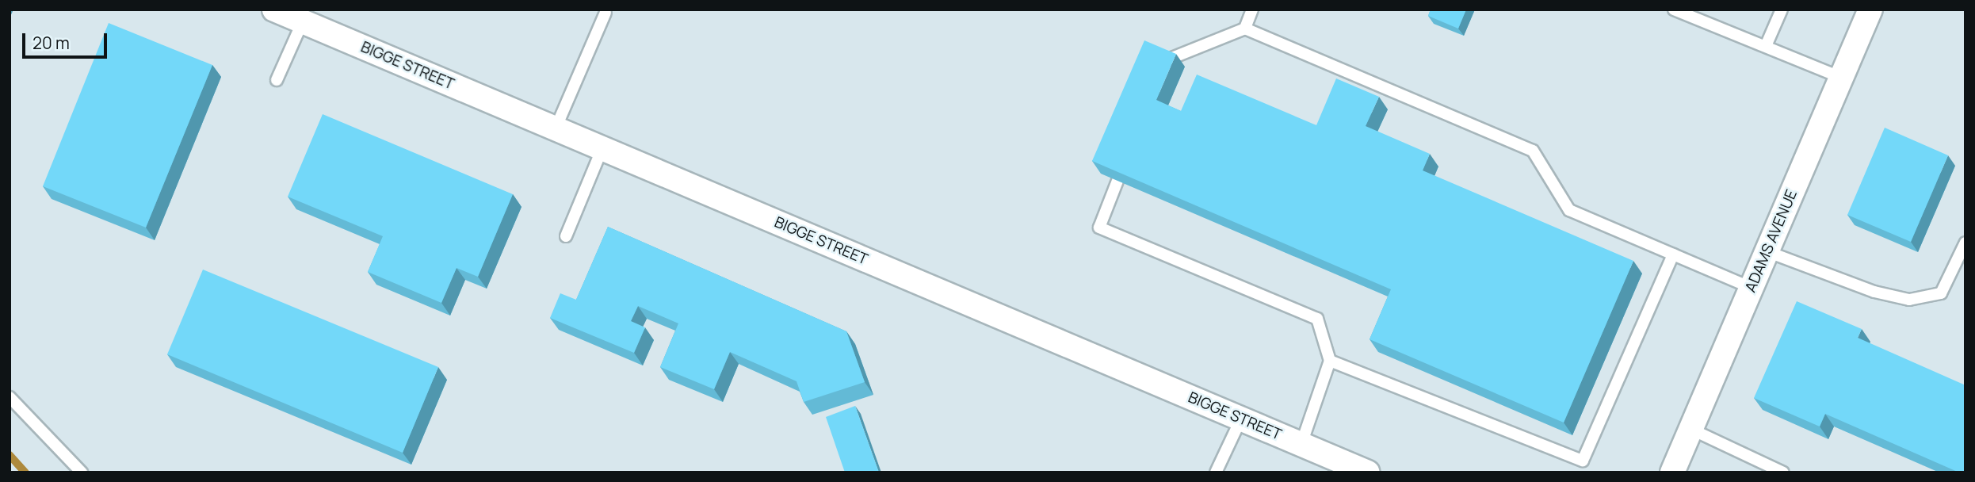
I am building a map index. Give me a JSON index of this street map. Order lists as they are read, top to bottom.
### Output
{
  "streets": {
    "street": ["BIGGE STREET", "ADAMS AVENUE"]
  },
  "scale_bar": "20 m"
}
